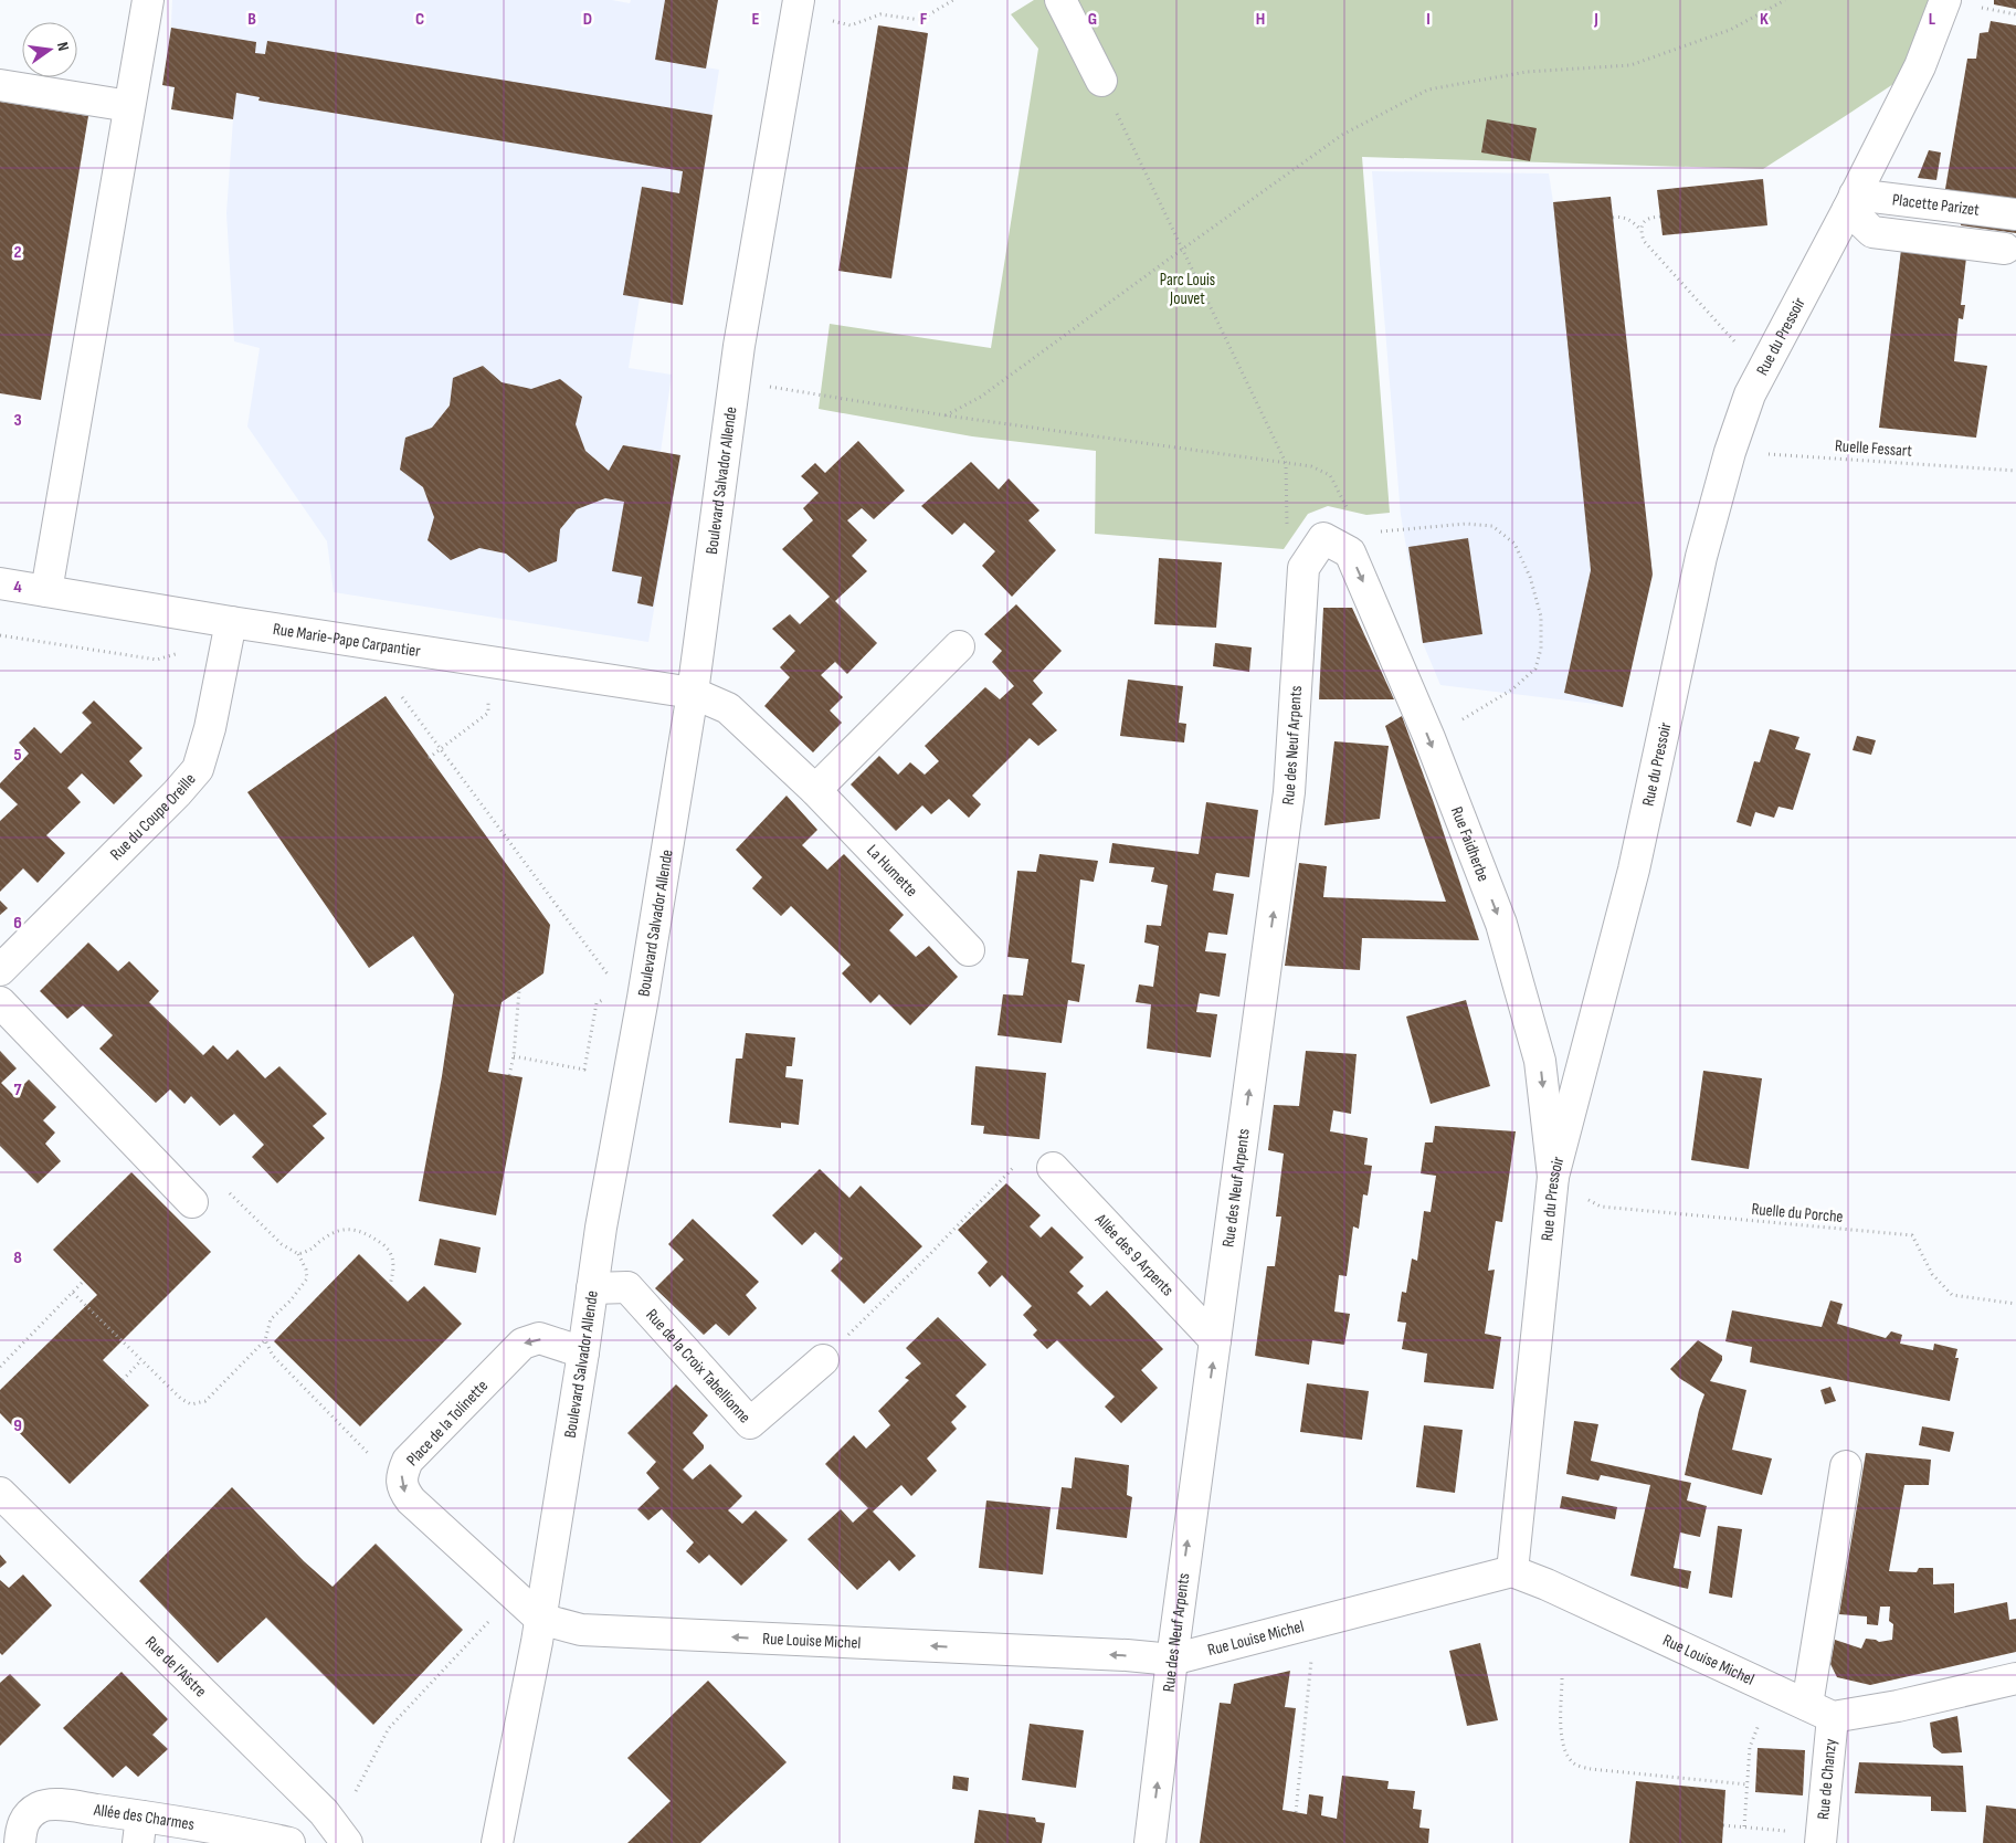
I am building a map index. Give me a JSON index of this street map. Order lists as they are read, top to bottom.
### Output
{
  "streets": {
    "street": [
      "Placette Parizet",
      "Rue du Pressoir",
      "Boulevard Salvador Allende",
      "Rue Marie-Pape Carpantier",
      "Rue des Neuf Arpents",
      "Rue du Coupe Oreille",
      "Rue Faidherbe",
      "La Humette",
      "Allée des 9 Arpents",
      "Rue de la Croix Tabellionne",
      "Place de la Tolinette",
      "Rue Louise Michel",
      "Rue de l'Aistre",
      "Rue de Chanzy",
      "Allée des Charmes"
    ],
    "path": ["Ruelle Fessart", "Ruelle du Porche"]
  },
  "crossings": [
    ["Placette Parizet", "Rue du Pressoir"],
    ["Rue du Pressoir", "Ruelle Fessart"],
    ["Rue du Pressoir", "Rue Faidherbe"],
    ["Rue du Pressoir", "Ruelle du Porche"],
    ["Rue du Pressoir", "Rue Louise Michel"],
    ["Boulevard Salvador Allende", "Rue Marie-Pape Carpantier"],
    ["Boulevard Salvador Allende", "La Humette"],
    ["Boulevard Salvador Allende", "Rue de la Croix Tabellionne"],
    ["Boulevard Salvador Allende", "Place de la Tolinette"],
    ["Boulevard Salvador Allende", "Rue Louise Michel"],
    ["Rue Marie-Pape Carpantier", "Rue du Coupe Oreille"],
    ["Rue Marie-Pape Carpantier", "La Humette"],
    ["Rue des Neuf Arpents", "Rue Faidherbe"],
    ["Rue des Neuf Arpents", "Allée des 9 Arpents"],
    ["Rue des Neuf Arpents", "Rue Louise Michel"],
    ["Rue Faidherbe", "Ruelle du Porche"],
    ["Place de la Tolinette", "Rue Louise Michel"],
    ["Rue Louise Michel", "Rue de Chanzy"]
  ],
  "one_way": [
    "Rue des Neuf Arpents",
    "Rue Faidherbe",
    "Place de la Tolinette",
    "Rue Louise Michel"
  ],
  "parks": ["Parc Louis Jouvet"],
  "north": "right",
  "grid": {
    "columns": [
      "B",
      "C",
      "D",
      "E",
      "F",
      "G",
      "H",
      "I",
      "J",
      "K",
      "L"
    ],
    "rows": [
      "2",
      "3",
      "4",
      "5",
      "6",
      "7",
      "8",
      "9"
    ]
  }
}
